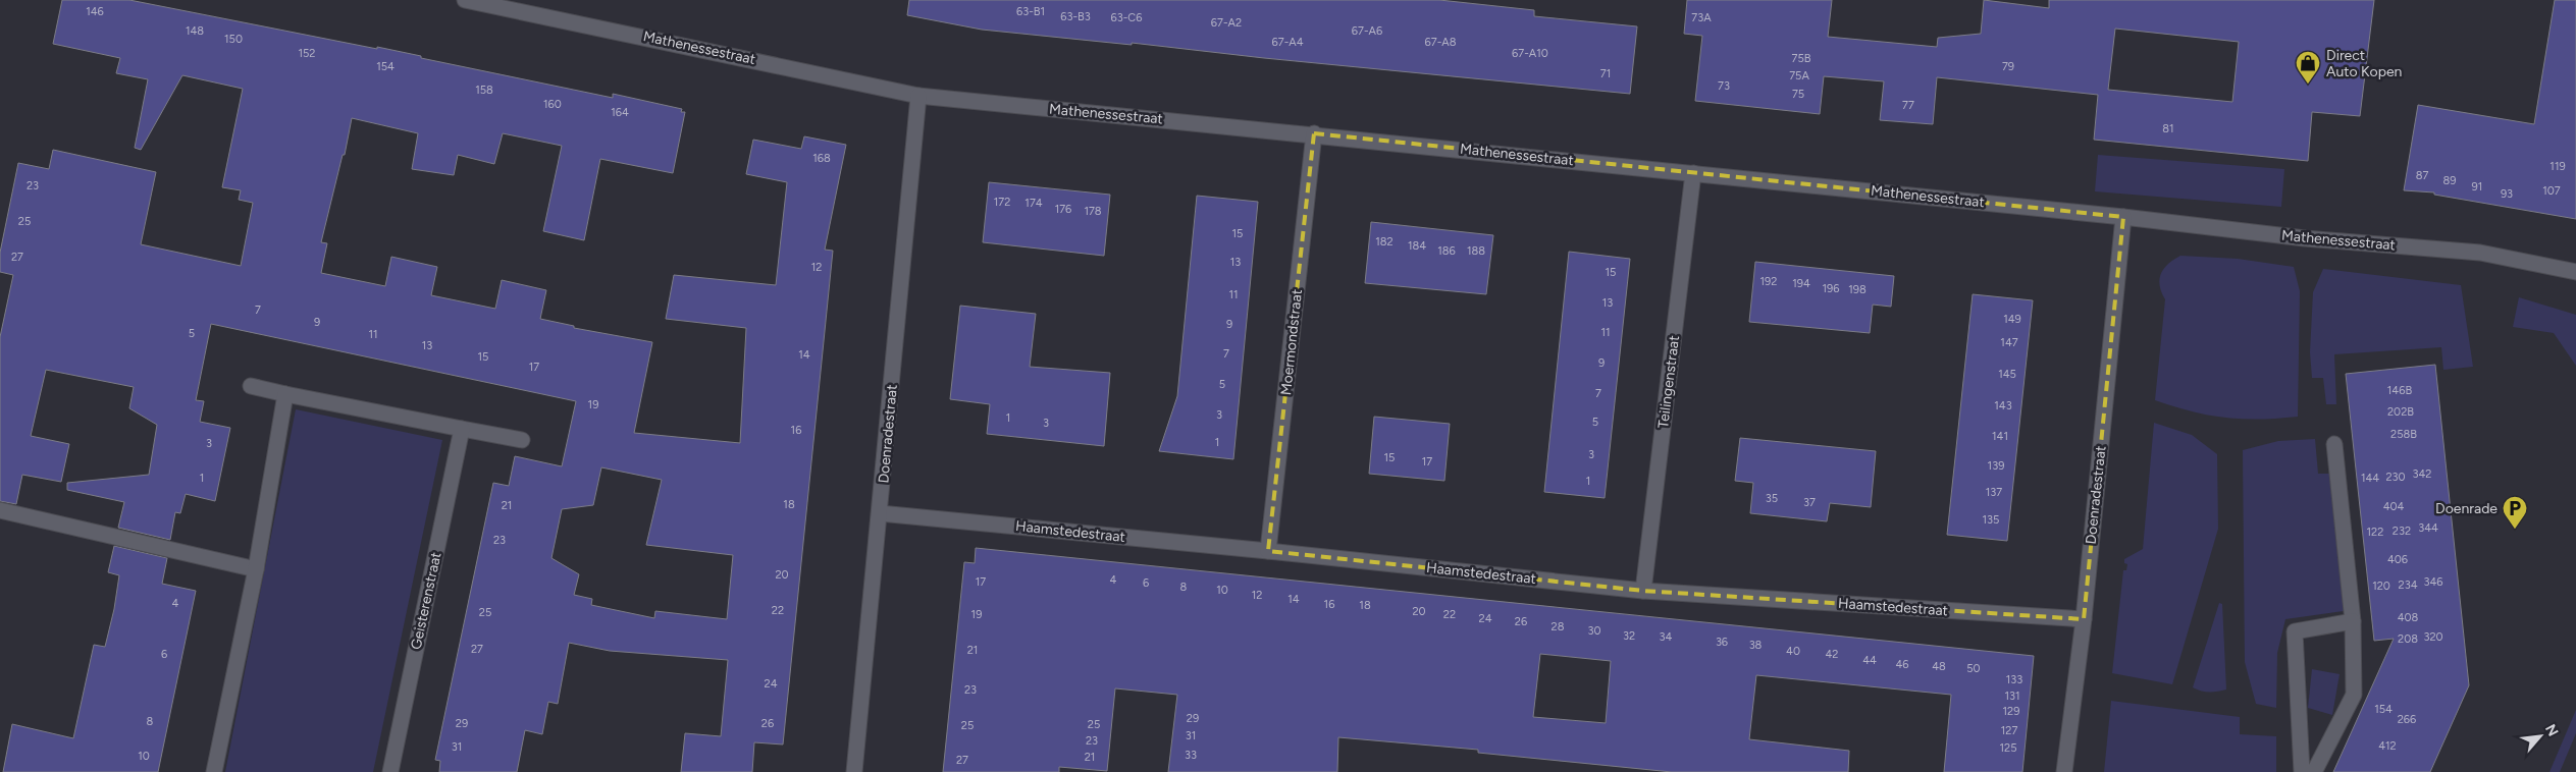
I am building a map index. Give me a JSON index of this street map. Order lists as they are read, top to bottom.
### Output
{
  "streets": {
    "street": [
      "Mathenessestraat",
      "Moermondstraat",
      "Teilingenstraat",
      "Doenradestraat",
      "Haamstedestraat",
      "Geisterenstraat"
    ]
  },
  "crossings": [
    ["Mathenessestraat", "Moermondstraat"],
    ["Mathenessestraat", "Teilingenstraat"],
    ["Mathenessestraat", "Doenradestraat"],
    ["Moermondstraat", "Haamstedestraat"],
    ["Teilingenstraat", "Haamstedestraat"],
    ["Doenradestraat", "Haamstedestraat"]
  ],
  "places": {
    "shop": ["Direct Auto Kopen"],
    "parking": ["Doenrade"]
  },
  "house_numbers": [
    "146",
    "63-B1",
    "63-B3",
    "63-C6",
    "73A",
    "67-A2",
    "148",
    "67-A6",
    "150",
    "67-A4",
    "67-A8",
    "152",
    "67-A10",
    "75B",
    "154",
    "79",
    "71",
    "75A",
    "73",
    "158",
    "75",
    "160",
    "77",
    "164",
    "81",
    "168",
    "119",
    "87",
    "89",
    "23",
    "91",
    "107",
    "93",
    "172",
    "174",
    "176",
    "178",
    "25",
    "15",
    "182",
    "184",
    "186",
    "188",
    "27",
    "13",
    "12",
    "15",
    "192",
    "194",
    "196",
    "198",
    "11",
    "13",
    "7",
    "149",
    "9",
    "9",
    "11",
    "5",
    "11",
    "147",
    "13",
    "7",
    "14",
    "15",
    "9",
    "17",
    "145",
    "5",
    "146B",
    "7",
    "19",
    "143",
    "202B",
    "3",
    "1",
    "5",
    "3",
    "16",
    "258B",
    "141",
    "1",
    "3",
    "3",
    "15",
    "17",
    "139",
    "342",
    "230",
    "1",
    "144",
    "1",
    "137",
    "35",
    "37",
    "18",
    "21",
    "404",
    "135",
    "344",
    "232",
    "122",
    "23",
    "406",
    "20",
    "4",
    "17",
    "346",
    "6",
    "234",
    "120",
    "8",
    "10",
    "12",
    "14",
    "4",
    "16",
    "18",
    "22",
    "20",
    "25",
    "19",
    "22",
    "408",
    "24",
    "26",
    "28",
    "30",
    "32",
    "34",
    "320",
    "208",
    "36",
    "38",
    "27",
    "21",
    "40",
    "6",
    "42",
    "44",
    "46",
    "48",
    "50",
    "133",
    "24",
    "23",
    "131",
    "154",
    "129",
    "29",
    "266",
    "8",
    "29",
    "26",
    "25",
    "25",
    "127",
    "31",
    "23",
    "412",
    "31",
    "125",
    "33",
    "10",
    "21",
    "27"
  ],
  "north": "top right"
}
